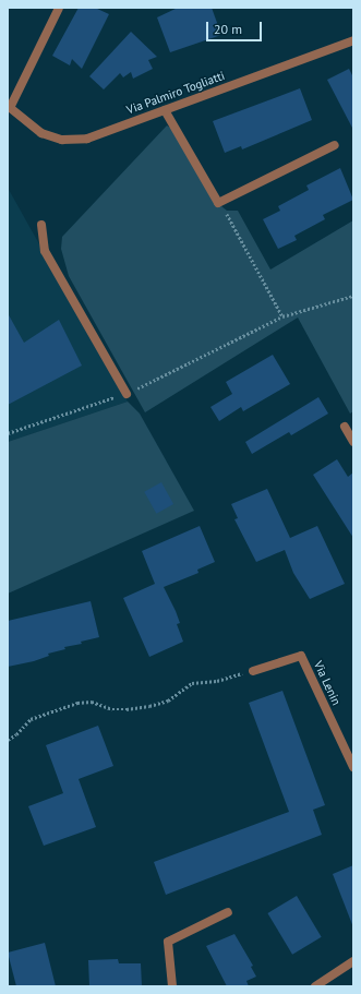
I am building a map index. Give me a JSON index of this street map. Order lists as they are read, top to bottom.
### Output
{
  "streets": {
    "street": ["Via Palmiro Togliatti", "Via Lenin"]
  },
  "scale_bar": "20 m"
}
